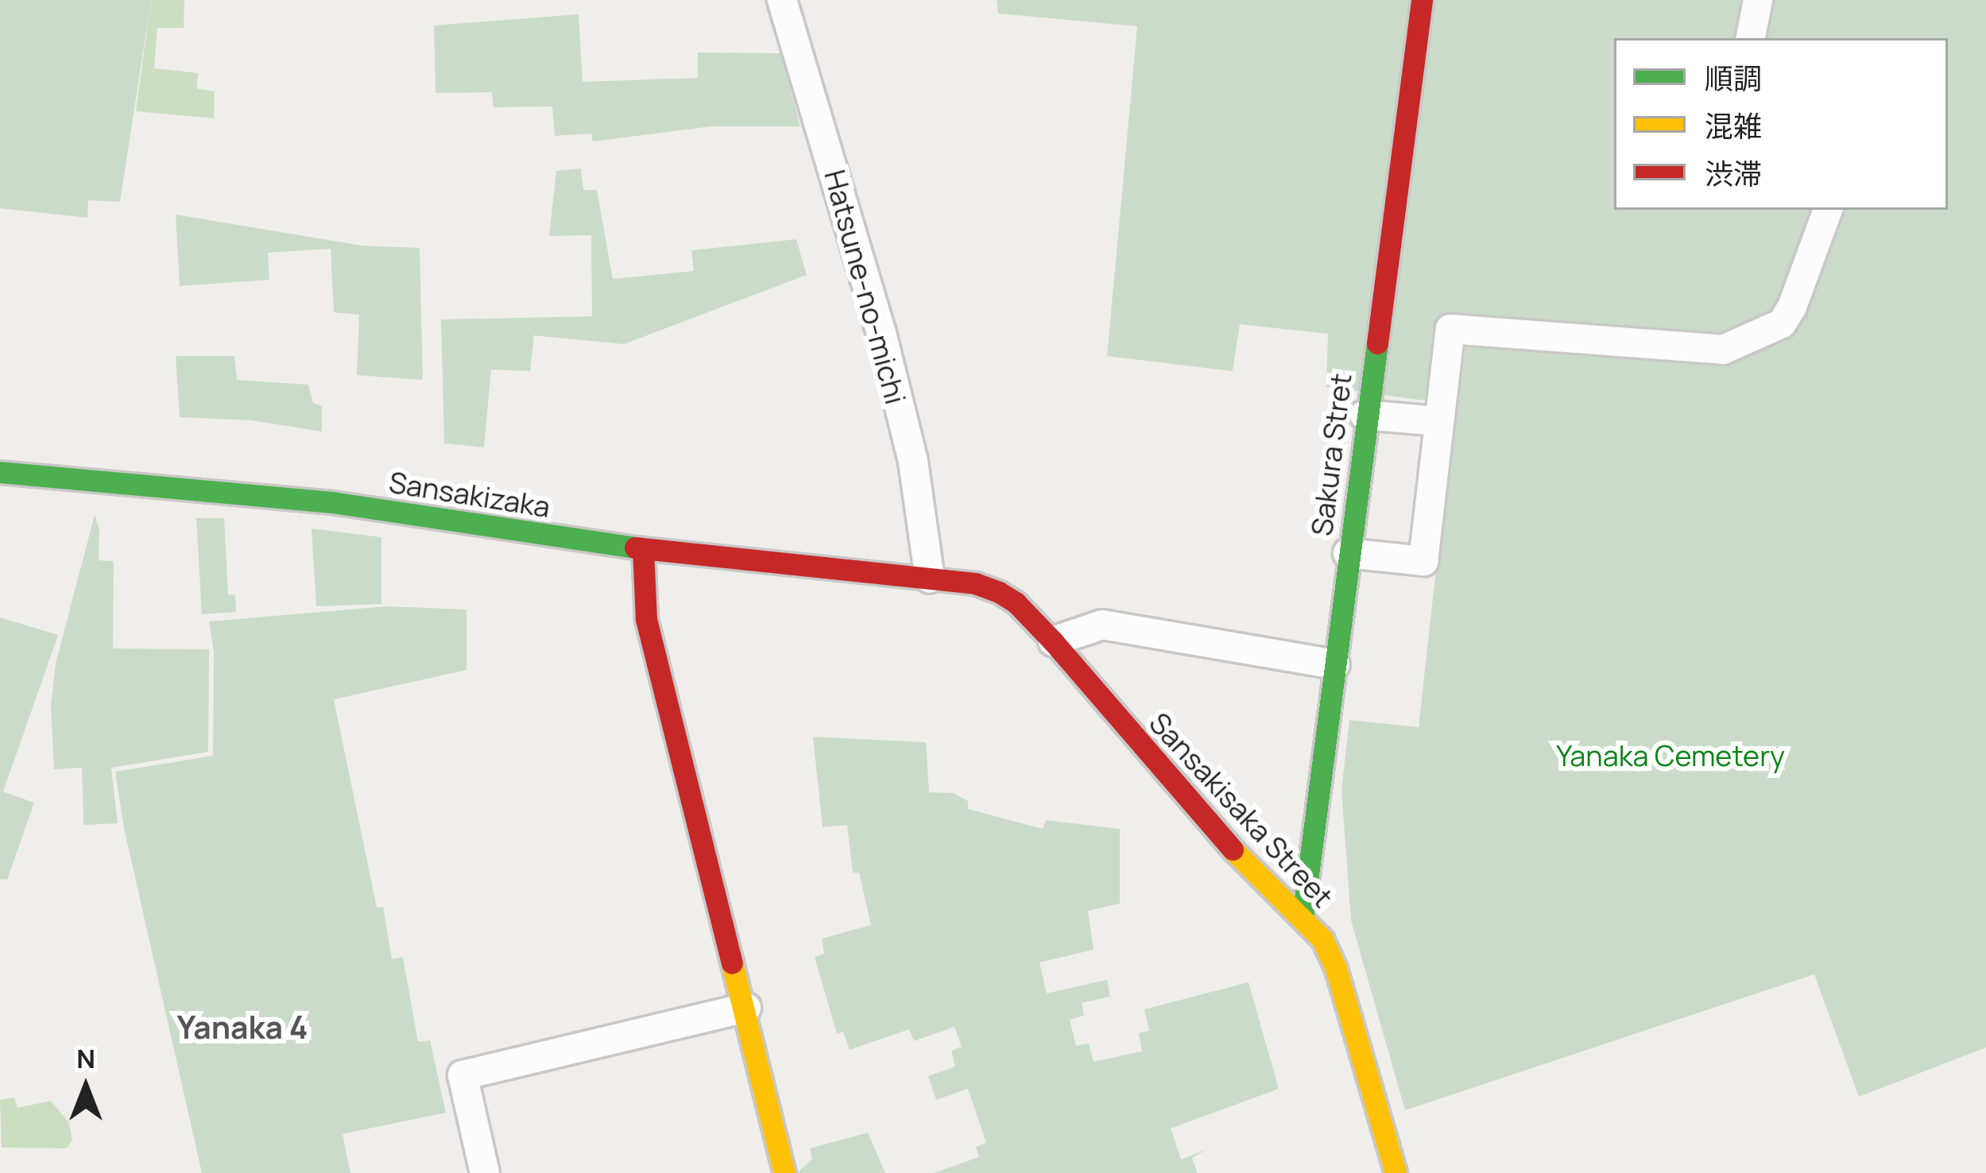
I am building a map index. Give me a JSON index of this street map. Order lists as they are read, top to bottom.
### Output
{
  "streets": {
    "main road": ["Sakura Stret", "Sansakizaka", "Sansakisaka Street"],
    "street": ["Hatsune-no-michi"]
  },
  "crossings": [
    ["Hatsune-no-michi", "Sansakizaka"],
    ["Hatsune-no-michi", "Sansakisaka Street"],
    ["Sakura Stret", "Sansakisaka Street"],
    ["Sansakizaka", "Sansakisaka Street"]
  ],
  "districts": ["Yanaka 4"],
  "parks": ["Yanaka Cemetery"],
  "legend": ["順調", "混雑", "渋滞"],
  "north": "top"
}
